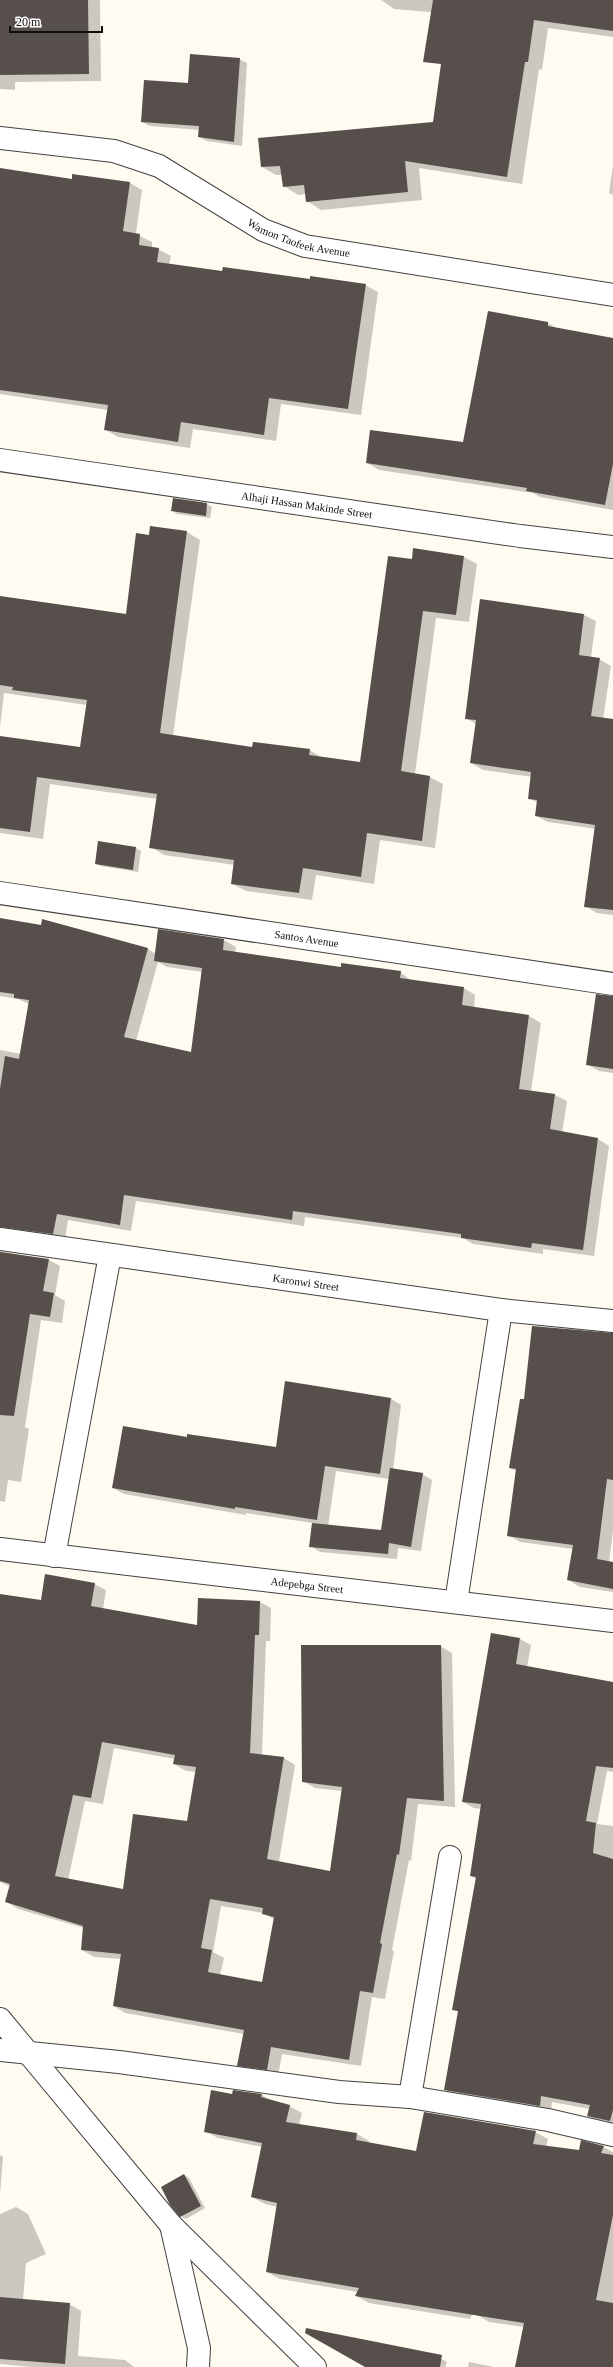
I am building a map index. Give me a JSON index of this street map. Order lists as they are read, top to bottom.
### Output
{
  "streets": {
    "street": [
      "Wamon Taofeek Avenue",
      "Alhaji Hassan Makinde Street",
      "Santos Avenue",
      "Karonwi Street",
      "Adepebga Street"
    ]
  },
  "scale_bar": "20 m"
}
